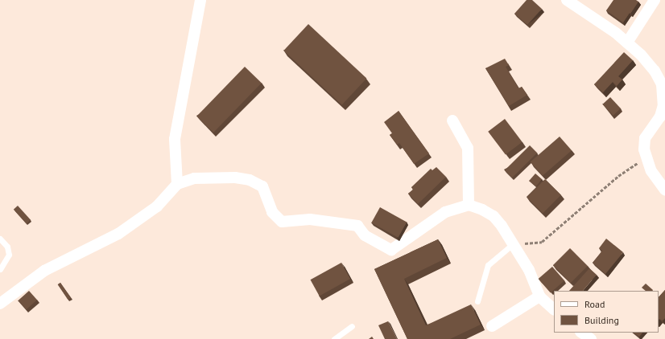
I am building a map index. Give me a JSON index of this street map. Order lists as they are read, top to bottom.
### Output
{
  "legend": ["Road", "Building"]
}
